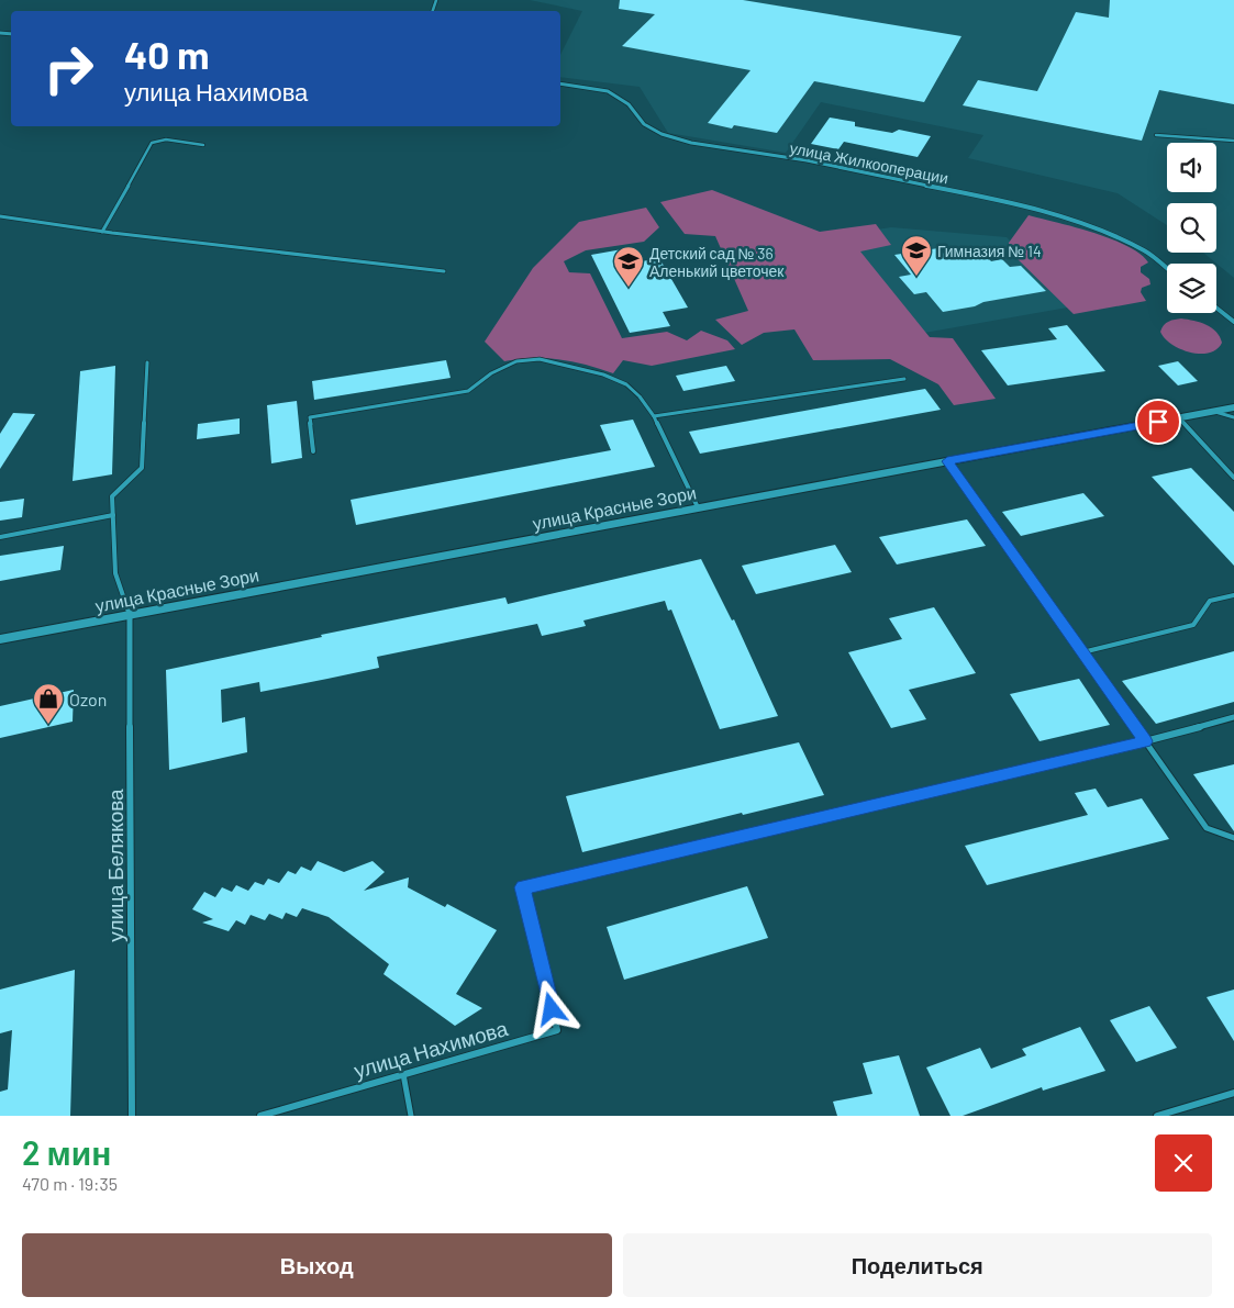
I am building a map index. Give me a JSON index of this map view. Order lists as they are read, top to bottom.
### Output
{
  "streets": {
    "main road": ["улица Красные Зори"],
    "street": ["улица Жилкооперации", "улица Белякова", "улица Нахимова"]
  },
  "crossings": [
    ["улица Красные Зори", "улица Белякова"]
  ],
  "places": {
    "school or university": ["Гимназия № 14", "Детский сад № 36 Аленький цветочек"],
    "shop": ["Ozon"]
  },
  "page": {
    "turn": ["40 m", "улица Нахимова"],
    "heading": ["2 мин", "470 m · 19:35"],
    "buttons": ["Выход", "Поделиться"]
  }
}
